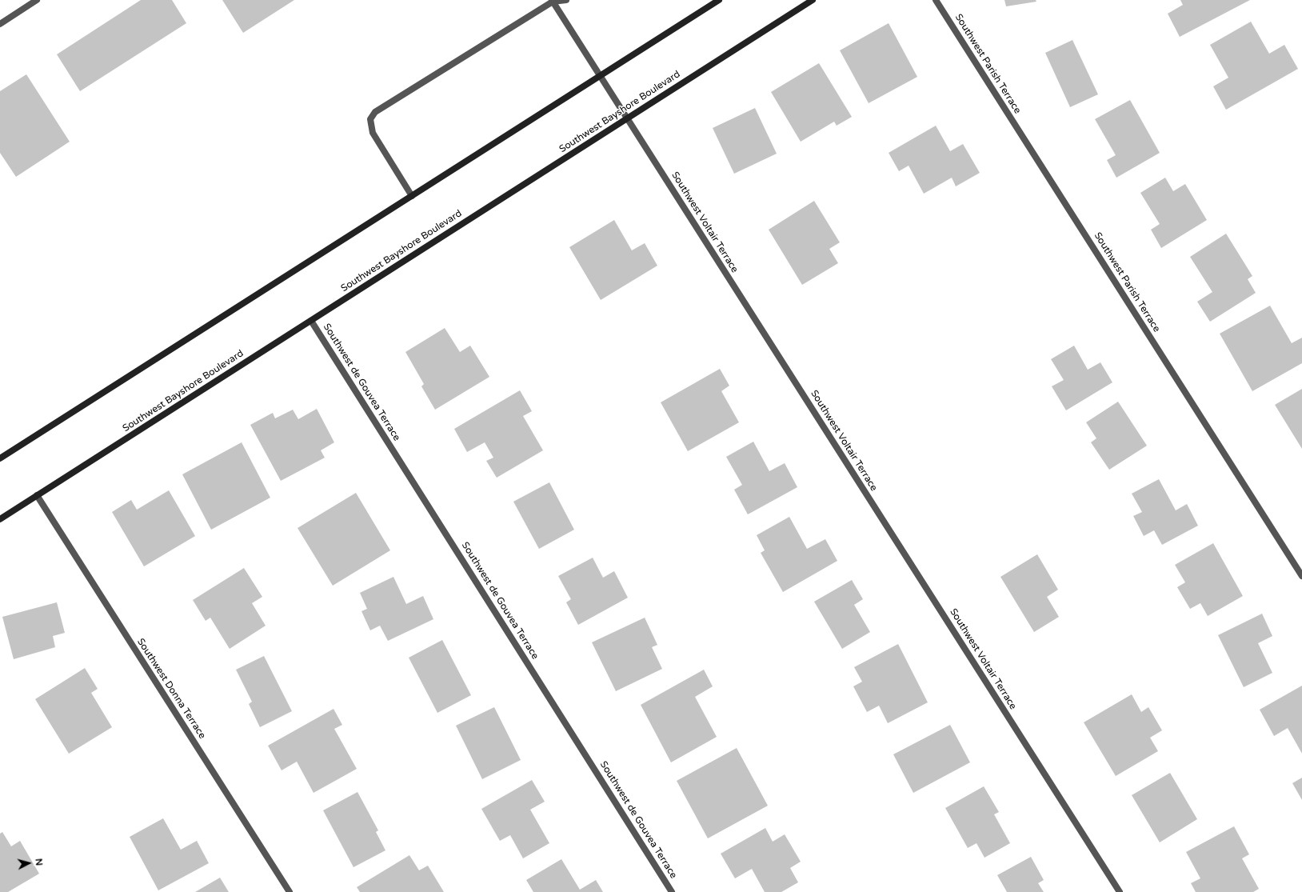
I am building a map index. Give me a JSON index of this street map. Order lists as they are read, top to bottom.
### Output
{
  "streets": {
    "main road": ["Southwest Bayshore Boulevard"],
    "street": [
      "Southwest Parish Terrace",
      "Southwest Voltair Terrace",
      "Southwest de Gouvea Terrace",
      "Southwest Donna Terrace"
    ]
  },
  "crossings": [
    ["Southwest Bayshore Boulevard", "Southwest Voltair Terrace"],
    ["Southwest Bayshore Boulevard", "Southwest de Gouvea Terrace"],
    ["Southwest Bayshore Boulevard", "Southwest Donna Terrace"]
  ],
  "north": "right"
}
